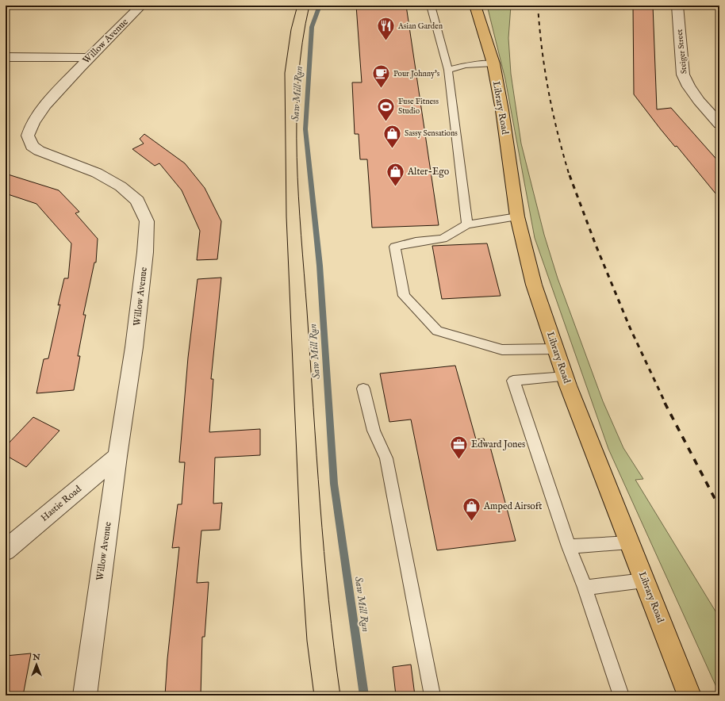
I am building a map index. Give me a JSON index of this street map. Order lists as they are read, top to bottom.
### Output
{
  "streets": {
    "main road": ["Library Road"],
    "street": ["Willow Avenue", "Steiger Street", "Hastie Road"]
  },
  "crossings": [
    ["Willow Avenue", "Hastie Road"]
  ],
  "water": ["Saw Mill Run"],
  "places": {
    "restaurant": ["Asian Garden"],
    "cafe": ["Pour Johnny's"],
    "sports": ["Fuse Fitness Studio"],
    "shop": ["Sassy Sensations", "Alter-Ego", "Amped Airsoft"],
    "office": ["Edward Jones"]
  },
  "north": "top"
}
